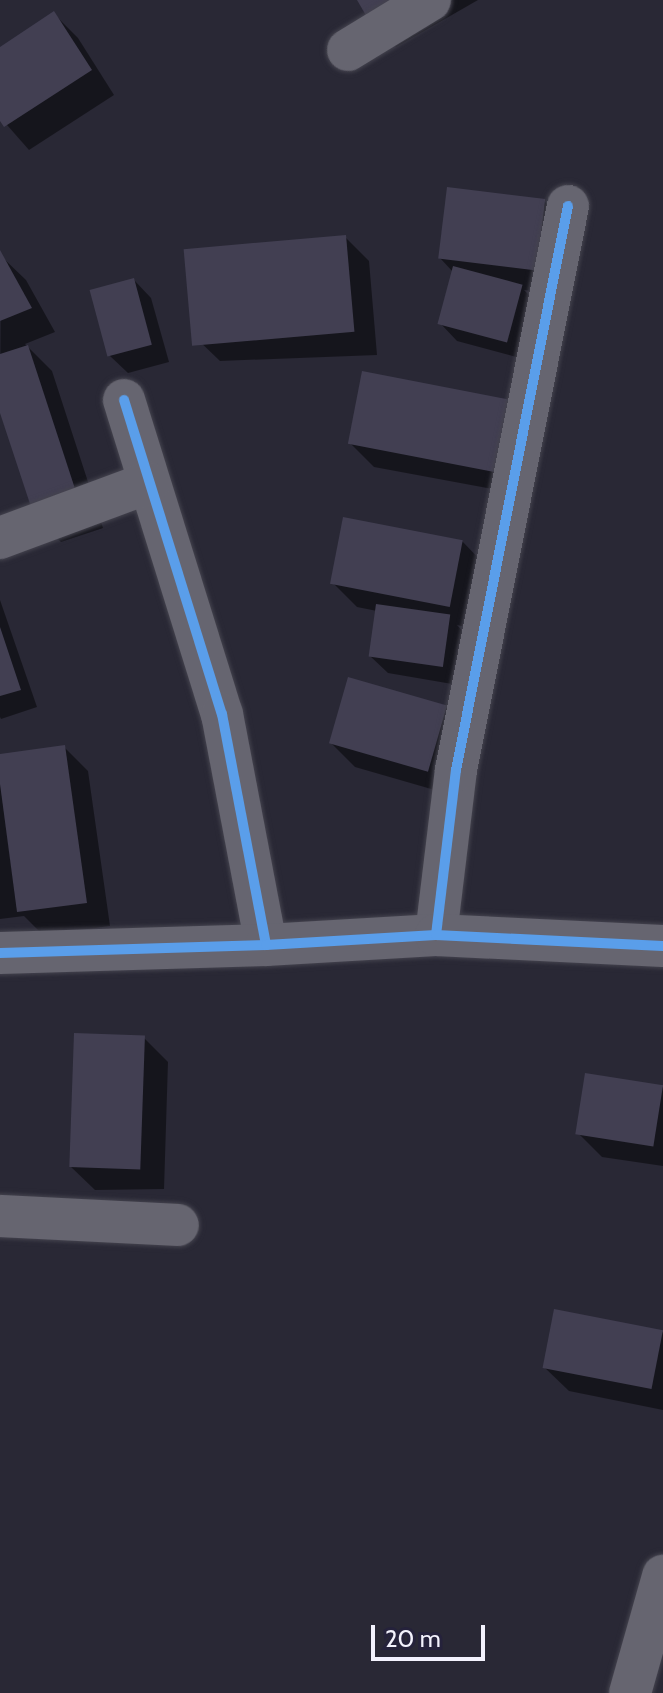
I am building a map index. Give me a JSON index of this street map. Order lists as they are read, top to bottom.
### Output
{
  "scale_bar": "20 m"
}
